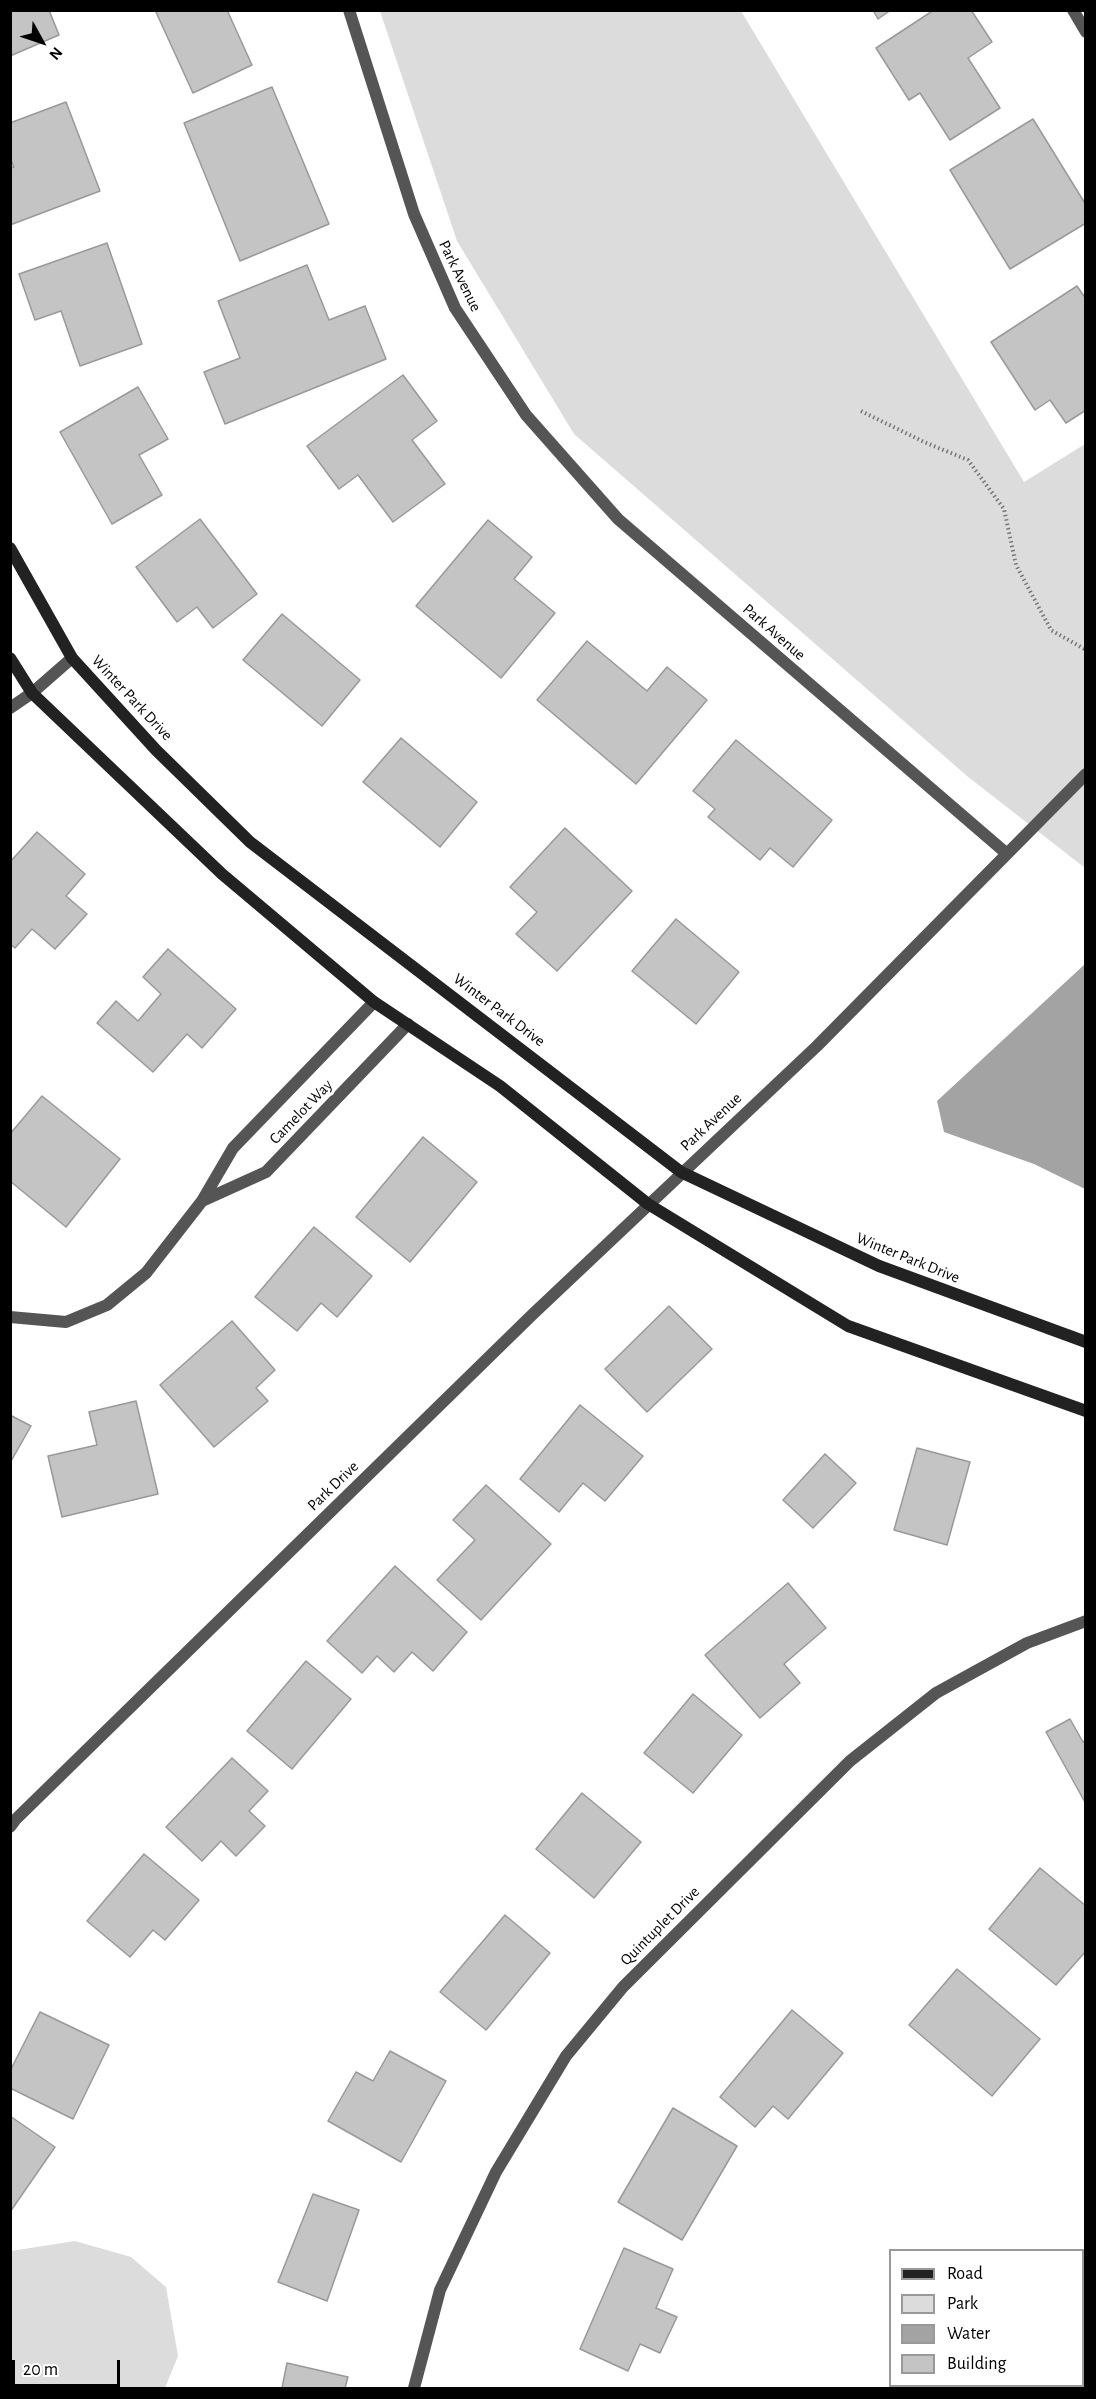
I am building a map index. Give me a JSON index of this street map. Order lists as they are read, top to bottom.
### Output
{
  "streets": {
    "street": [
      "Park Avenue",
      "Winter Park Drive",
      "Camelot Way",
      "Park Drive",
      "Quintuplet Drive"
    ]
  },
  "crossings": [
    ["Park Avenue", "Winter Park Drive"],
    ["Park Avenue", "Park Drive"],
    ["Winter Park Drive", "Park Drive"]
  ],
  "legend": [
    "Road",
    "Park",
    "Water",
    "Building"
  ],
  "scale_bar": "20 m",
  "north": "bottom right"
}
